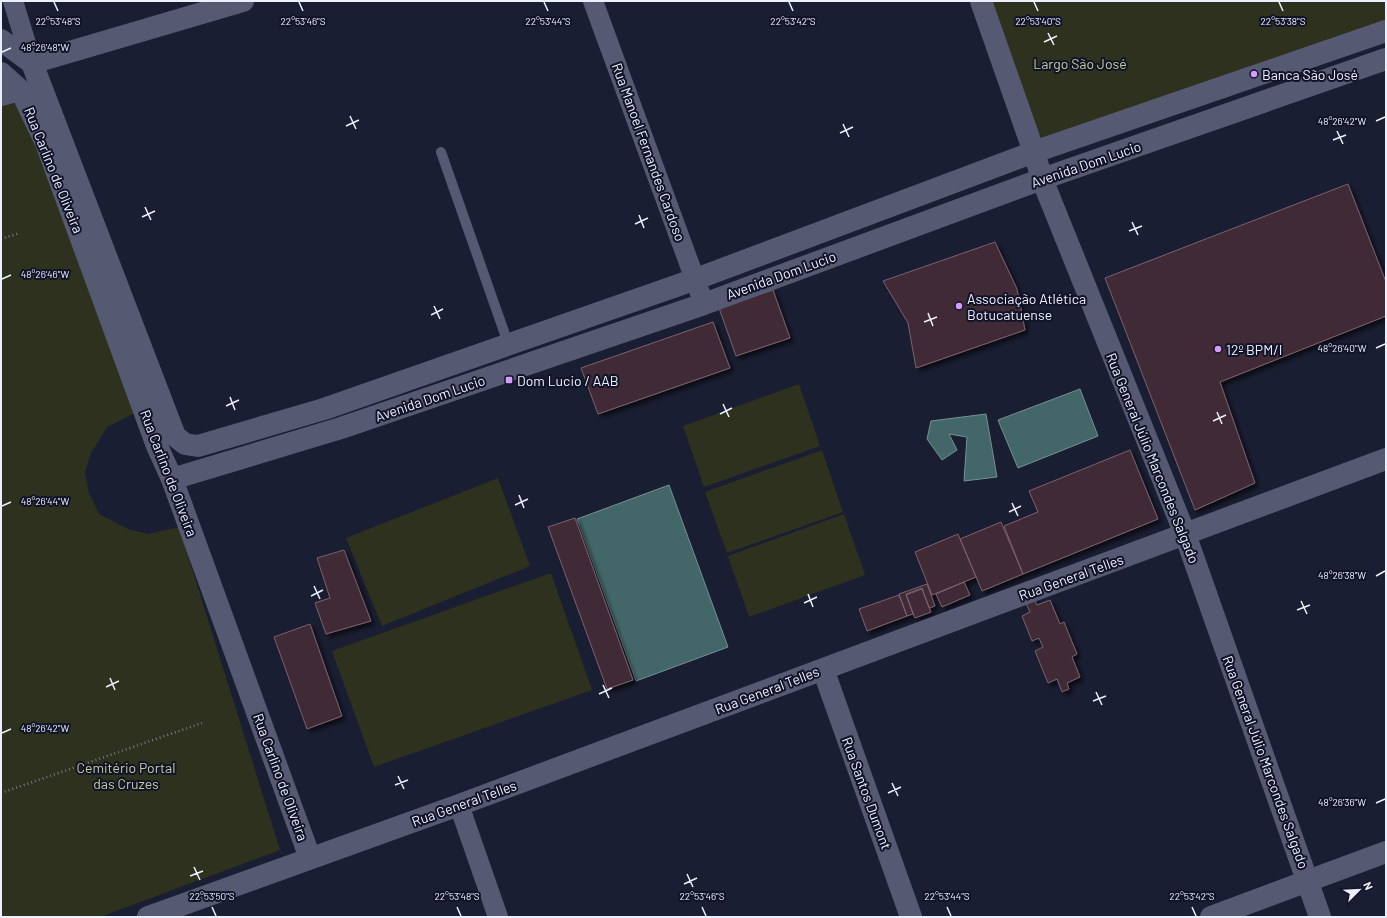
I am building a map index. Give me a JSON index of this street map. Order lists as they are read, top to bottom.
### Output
{
  "streets": {
    "main road": [
      "Avenida Dom Lucio",
      "Rua Carlino de Oliveira",
      "Rua General Júlio Marcondes Salgado",
      "Rua General Telles",
      "Rua Santos Dumont"
    ],
    "street": ["Rua Manoel Fernandes Cardoso"]
  },
  "crossings": [
    ["Rua Manoel Fernandes Cardoso", "Avenida Dom Lucio"],
    ["Avenida Dom Lucio", "Rua Carlino de Oliveira"],
    ["Avenida Dom Lucio", "Rua General Júlio Marcondes Salgado"],
    ["Rua Carlino de Oliveira", "Rua General Telles"],
    ["Rua General Júlio Marcondes Salgado", "Rua General Telles"],
    ["Rua General Telles", "Rua Santos Dumont"]
  ],
  "parks": ["Largo São José", "Cemitério Portal das Cruzes"],
  "places": {
    "other": ["Banca São José", "Associação Atlética Botucatuense", "12º BPM/I"],
    "transit": ["Dom Lucio / AAB"]
  },
  "north": "top right",
  "coordinates": [
    "22°53'40\"S",
    "22°53'38\"S",
    "22°53'48\"S",
    "22°53'46\"S",
    "22°53'44\"S",
    "22°53'42\"S",
    "48°26'48\"W",
    "48°26'42\"W",
    "48°26'46\"W",
    "48°26'40\"W",
    "48°26'44\"W",
    "48°26'38\"W",
    "48°26'36\"W",
    "22°53'50\"S"
  ]
}
